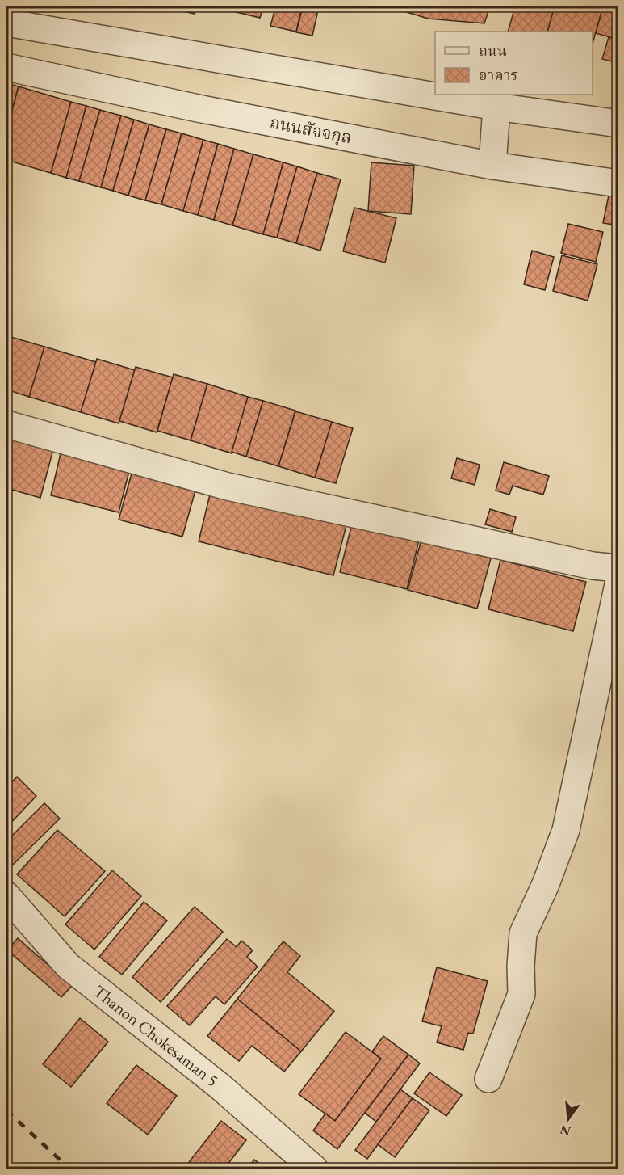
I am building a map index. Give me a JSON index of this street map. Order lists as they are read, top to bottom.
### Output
{
  "streets": {
    "street": ["ถนนสัจจกุล", "Thanon Chokesaman 5"]
  },
  "legend": ["ถนน", "อาคาร"],
  "north": "bottom"
}
